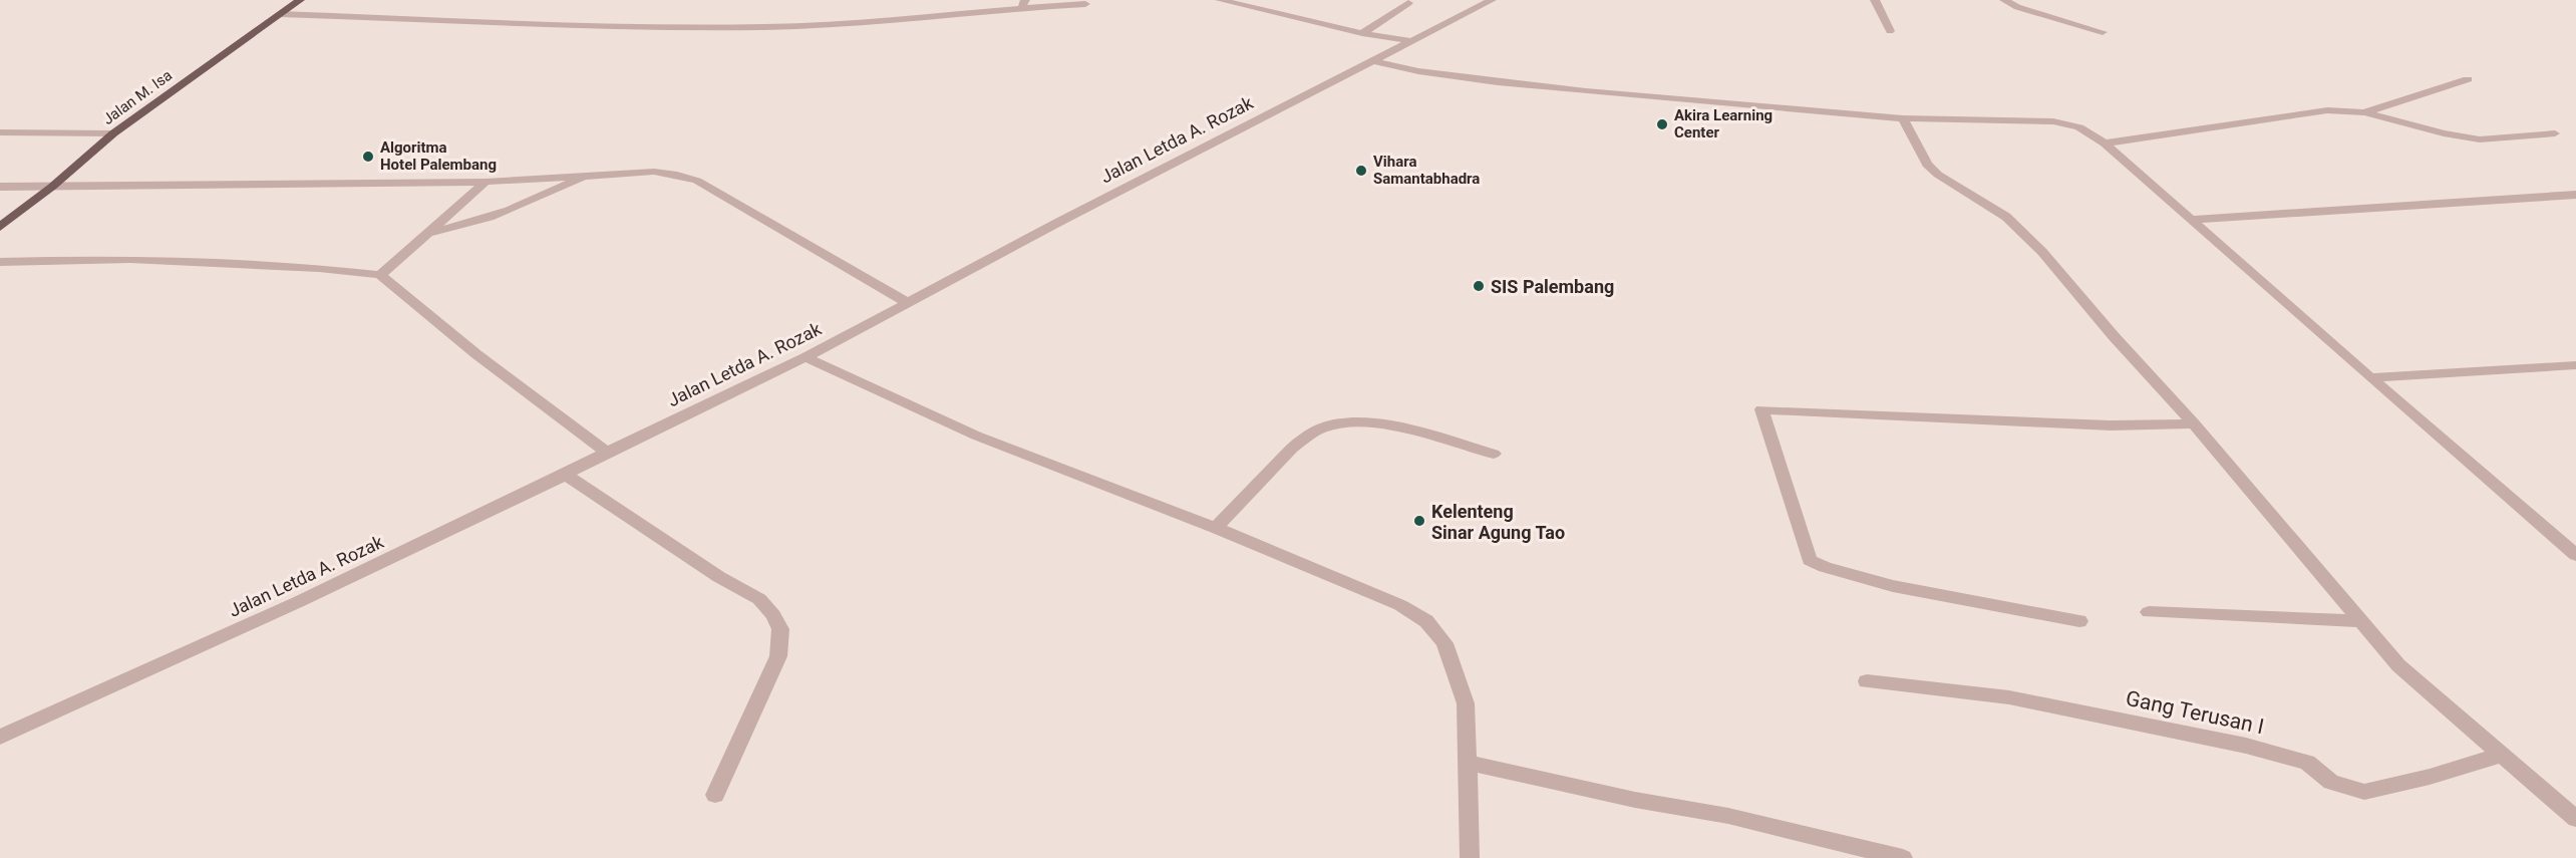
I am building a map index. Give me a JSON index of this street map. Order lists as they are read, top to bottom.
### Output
{
  "streets": {
    "main road": ["Jalan M. Isa"],
    "street": ["Jalan Letda A. Rozak", "Gang Terusan I"]
  },
  "places": [
    "Akira Learning Center",
    "Algoritma Hotel Palembang",
    "Vihara Samantabhadra",
    "SIS Palembang",
    "Kelenteng Sinar Agung Tao"
  ]
}
